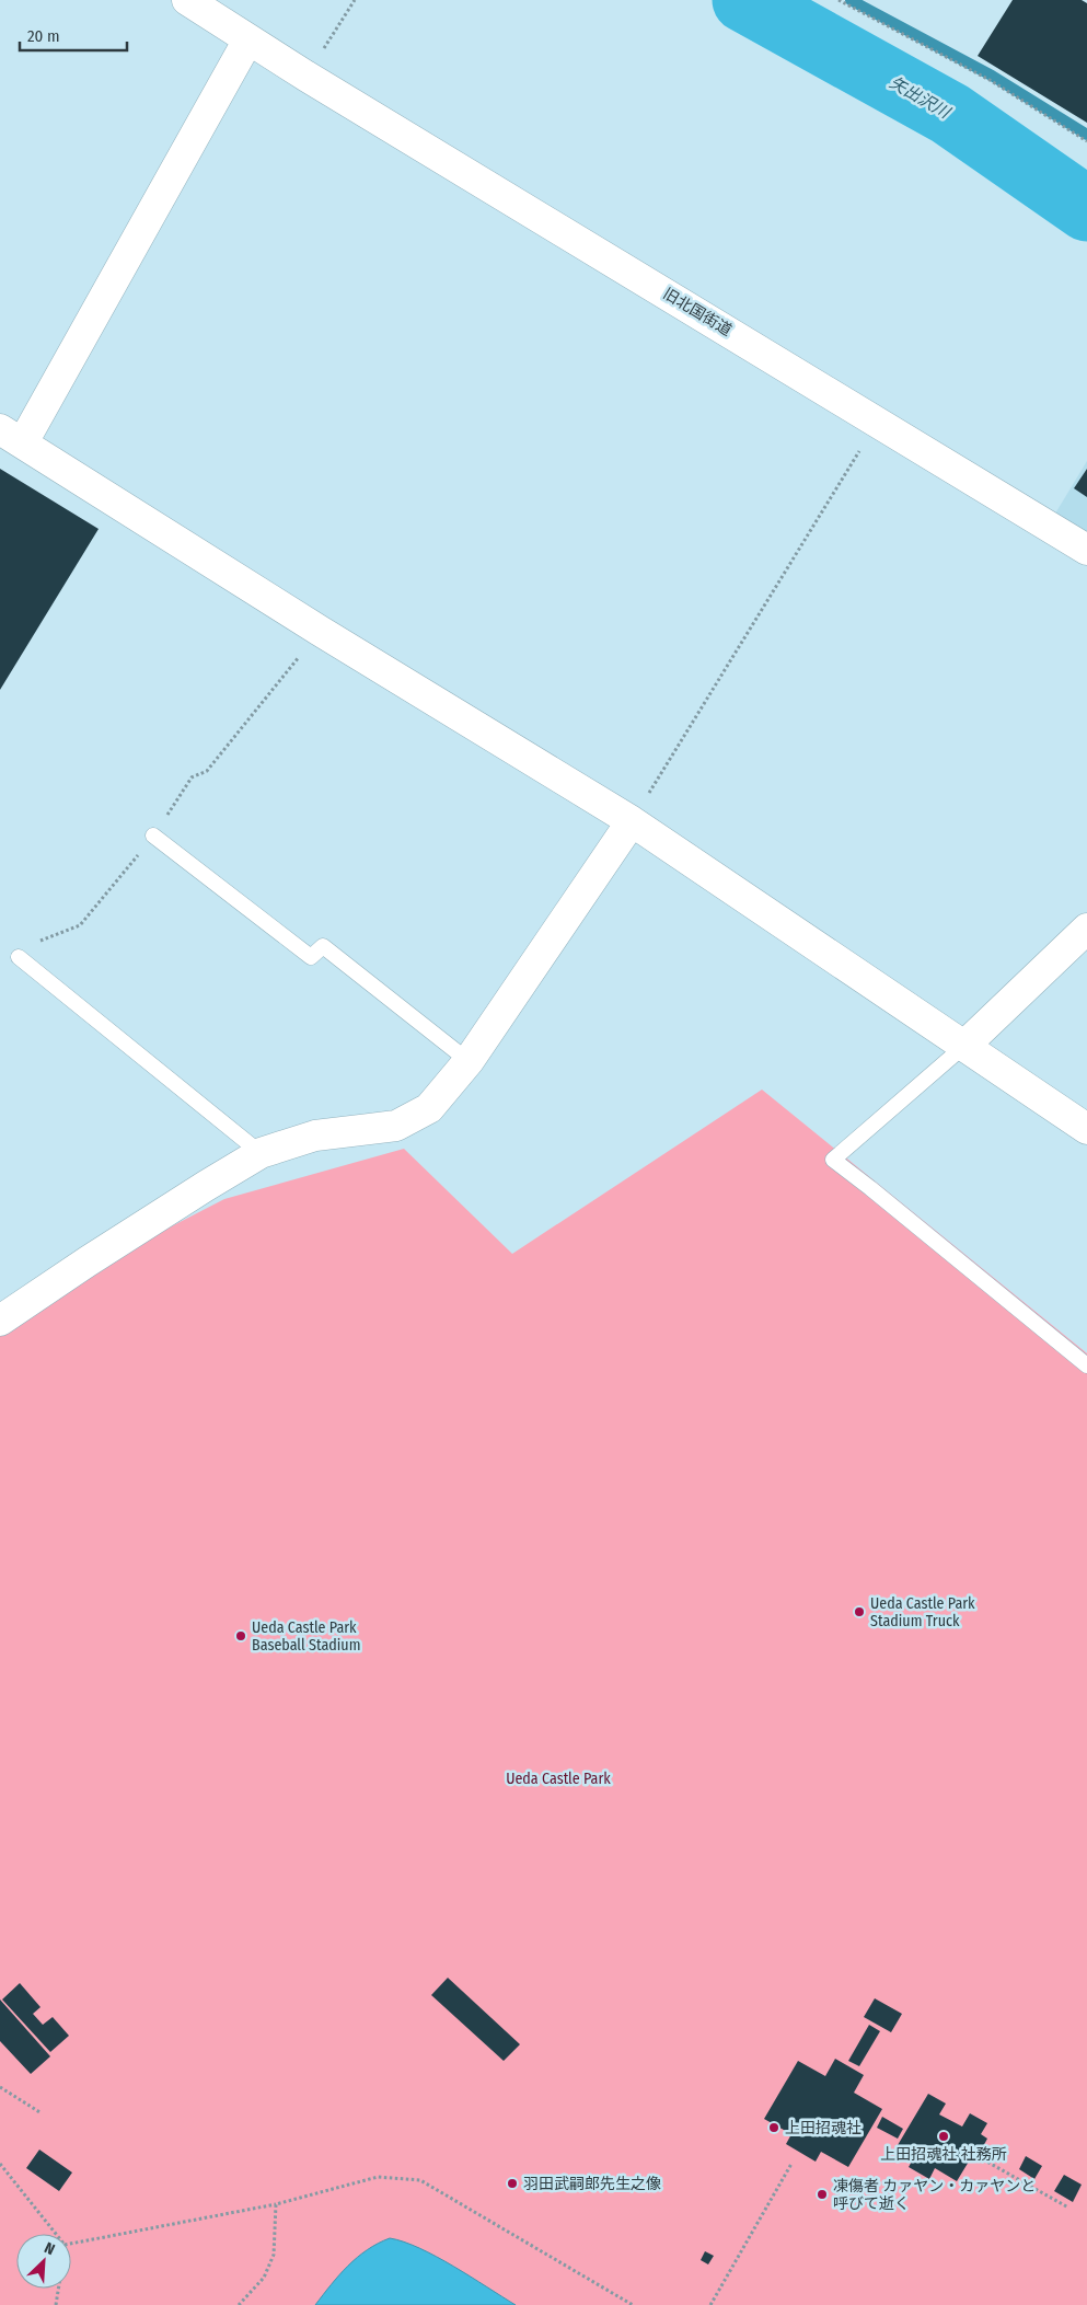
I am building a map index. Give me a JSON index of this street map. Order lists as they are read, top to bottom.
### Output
{
  "streets": {
    "street": ["旧北国街道"]
  },
  "water": ["矢出沢川"],
  "parks": ["Ueda Castle Park"],
  "places": [
    "Ueda Castle Park Stadium Truck",
    "Ueda Castle Park Baseball Stadium",
    "上田招魂社",
    "上田招魂社 社務所",
    "羽田武嗣郎先生之像",
    "凍傷者 カァヤン・カァヤンと 呼びて逝く"
  ],
  "scale_bar": "20 m",
  "north": "top right"
}
